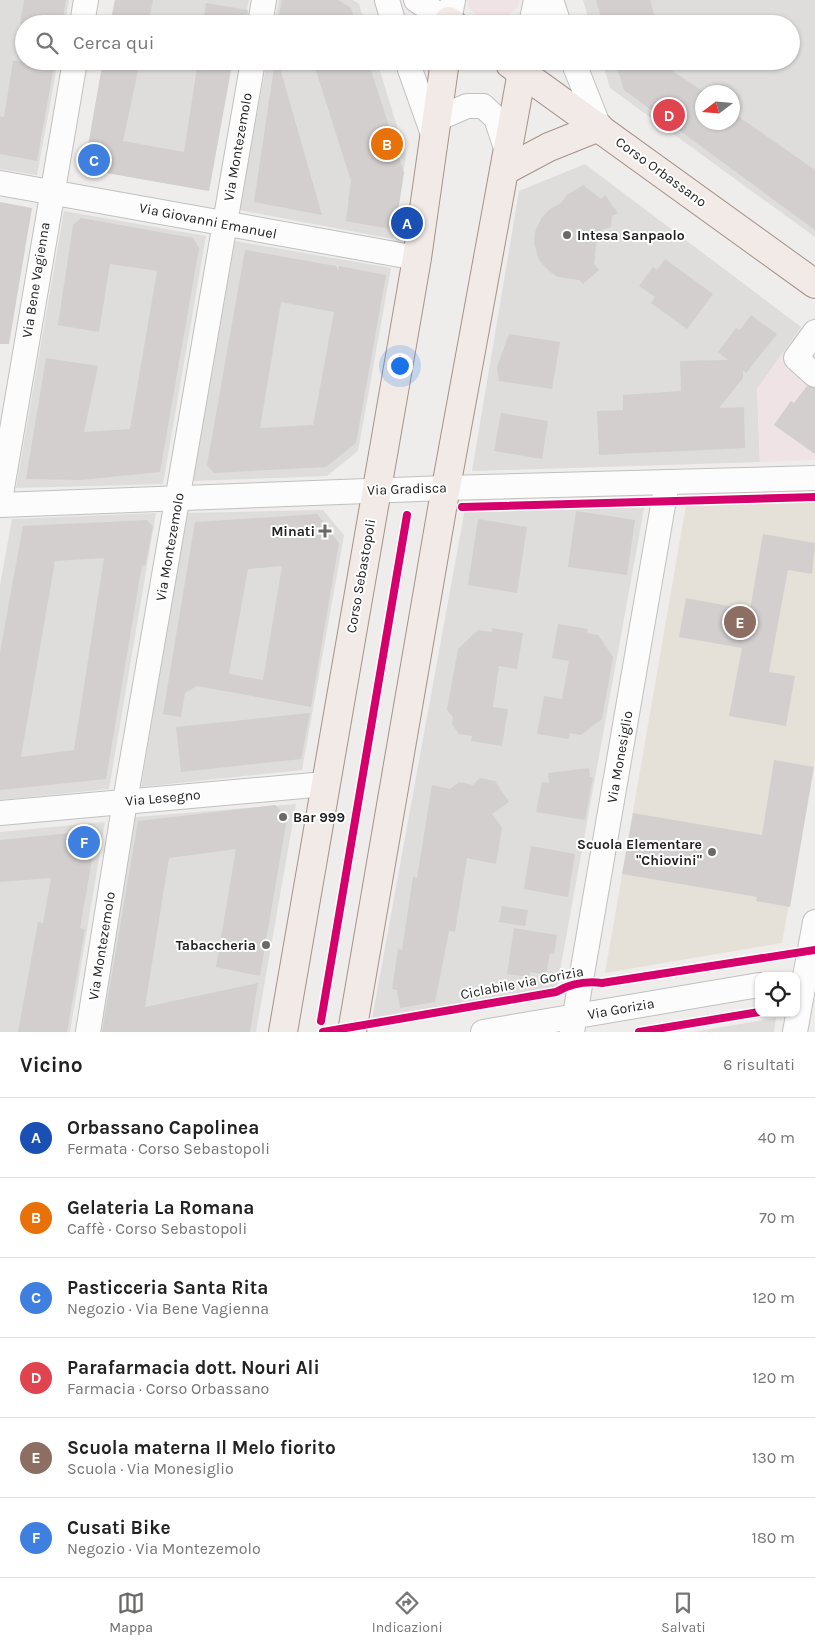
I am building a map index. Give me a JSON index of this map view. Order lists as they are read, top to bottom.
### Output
{
  "streets": {
    "main road": ["Corso Orbassano", "Corso Sebastopoli"],
    "street": [
      "Via Montezemolo",
      "Via Giovanni Emanuel",
      "Via Bene Vagienna",
      "Via Gradisca",
      "Via Monesiglio",
      "Via Lesegno",
      "Via Gorizia"
    ],
    "cycle path": ["Ciclabile via Gorizia"]
  },
  "crossings": [
    ["Via Montezemolo", "Via Giovanni Emanuel"],
    ["Via Montezemolo", "Via Gradisca"],
    ["Via Montezemolo", "Via Lesegno"],
    ["Via Giovanni Emanuel", "Via Bene Vagienna"],
    ["Via Giovanni Emanuel", "Corso Sebastopoli"],
    ["Via Gradisca", "Corso Sebastopoli"],
    ["Via Gradisca", "Via Monesiglio"],
    ["Corso Sebastopoli", "Via Lesegno"],
    ["Via Monesiglio", "Via Gorizia"]
  ],
  "places": {
    "other": [
      "Intesa Sanpaolo",
      "Bar 999",
      "Scuola Elementare \"Chiovini\"",
      "Tabaccheria"
    ],
    "health": ["Minati"]
  },
  "north": "left",
  "page": {
    "search": "Cerca qui",
    "pins": [
      "D",
      "B",
      "C",
      "A",
      "E",
      "F"
    ],
    "heading": ["Vicino", "6 risultati"],
    "list": [
      {
        "mark": "A",
        "name": "Orbassano Capolinea",
        "note": "Fermata · Corso Sebastopoli",
        "value": "40 m"
      },
      {
        "mark": "B",
        "name": "Gelateria La Romana",
        "note": "Caffè · Corso Sebastopoli",
        "value": "70 m"
      },
      {
        "mark": "C",
        "name": "Pasticceria Santa Rita",
        "note": "Negozio · Via Bene Vagienna",
        "value": "120 m"
      },
      {
        "mark": "D",
        "name": "Parafarmacia dott. Nouri Ali",
        "note": "Farmacia · Corso Orbassano",
        "value": "120 m"
      },
      {
        "mark": "E",
        "name": "Scuola materna Il Melo fiorito",
        "note": "Scuola · Via Monesiglio",
        "value": "130 m"
      },
      {
        "mark": "F",
        "name": "Cusati Bike",
        "note": "Negozio · Via Montezemolo",
        "value": "180 m"
      }
    ],
    "nav": ["Mappa", "Indicazioni", "Salvati"]
  }
}
